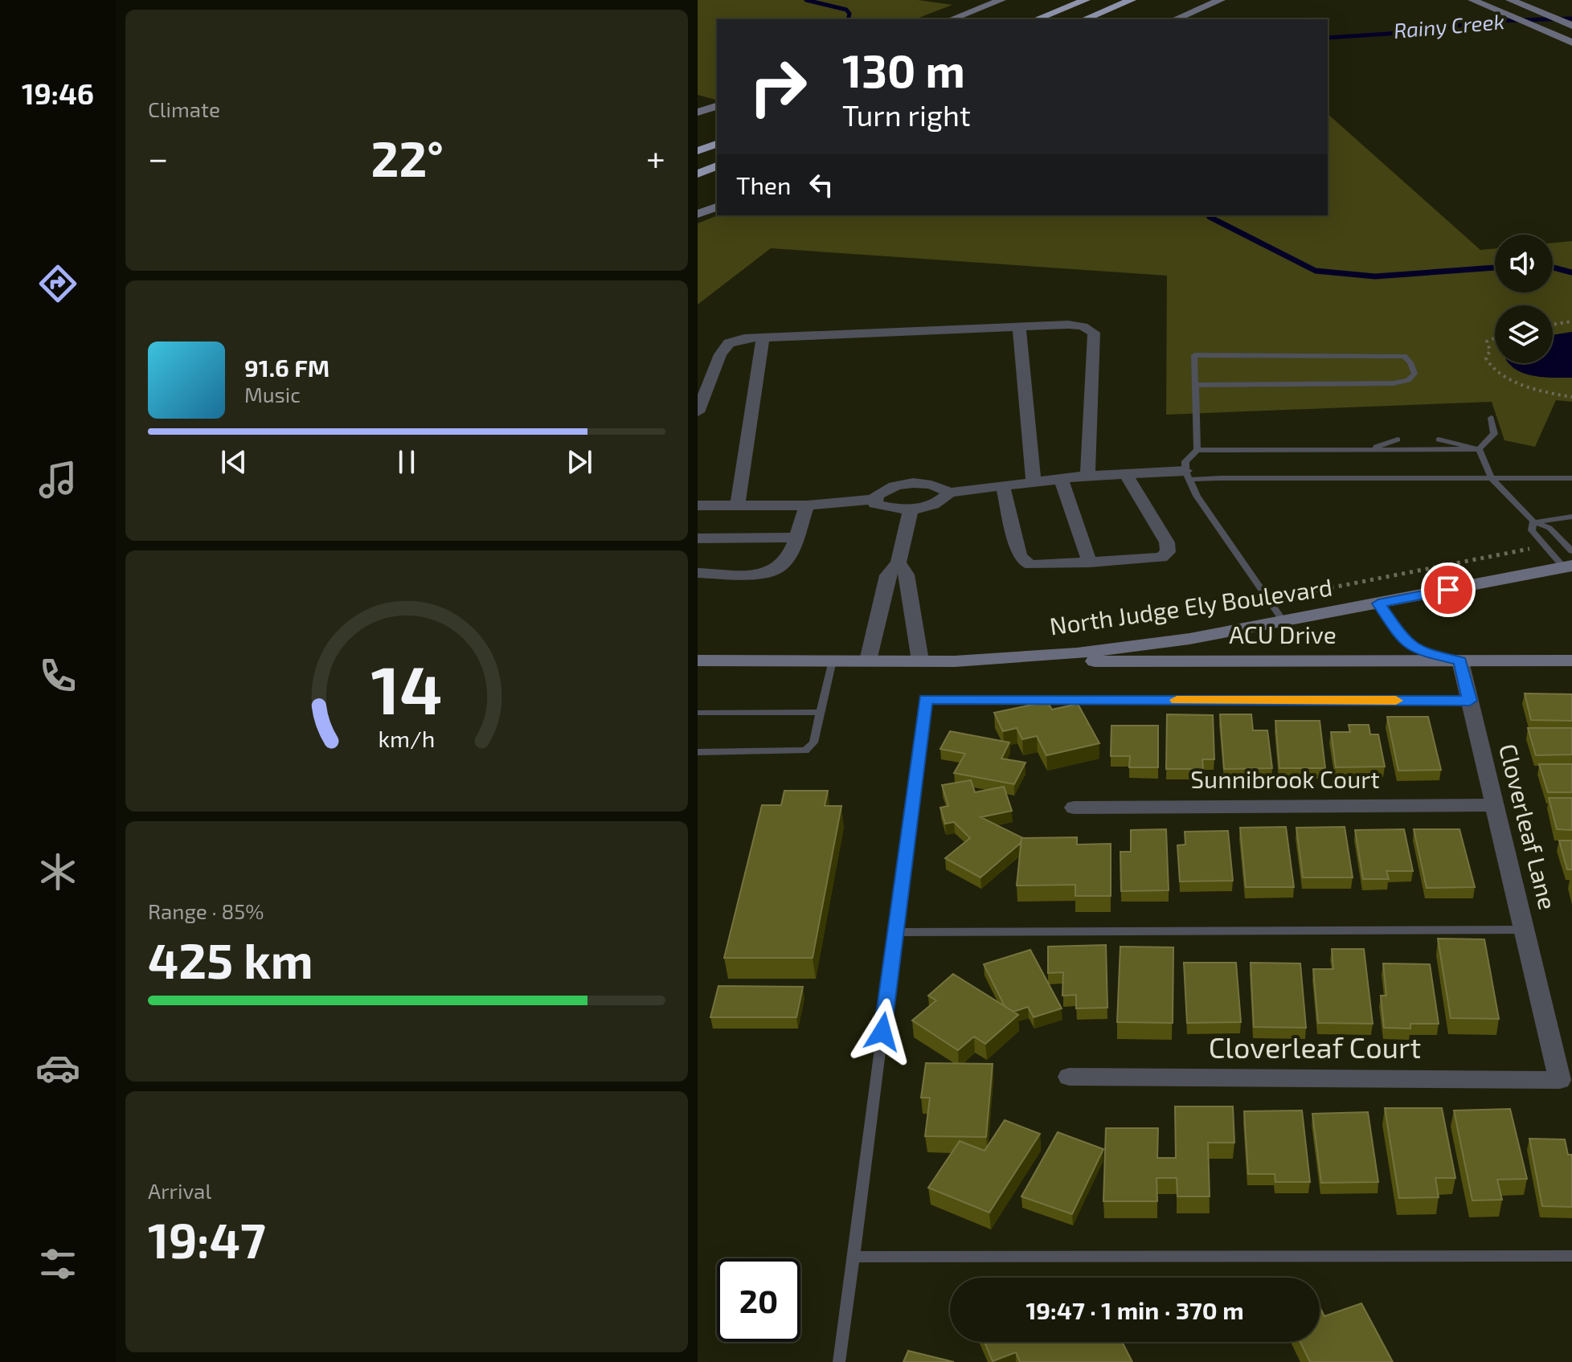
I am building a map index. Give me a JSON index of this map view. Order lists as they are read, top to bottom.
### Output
{
  "streets": {
    "street": [
      "North Judge Ely Boulevard",
      "ACU Drive",
      "Sunnibrook Court",
      "Cloverleaf Lane",
      "Cloverleaf Court"
    ]
  },
  "crossings": [
    ["North Judge Ely Boulevard", "ACU Drive"],
    ["ACU Drive", "Cloverleaf Lane"],
    ["Sunnibrook Court", "Cloverleaf Lane"],
    ["Cloverleaf Lane", "Cloverleaf Court"]
  ],
  "water": ["Rainy Creek"],
  "page": {
    "tabs": "19:46",
    "tile": [
      "Climate",
      ["Range · 85%", "425 km"],
      ["Arrival", "19:47"]
    ],
    "turn": ["130 m", "Turn right"],
    "heat": ["−", "22°", "+"],
    "then": "Then",
    "song": ["91.6 FM", "Music"],
    "limit": "20",
    "trip": "19:47 · 1 min · 370 m",
    "gauge": ["14", "km/h"]
  }
}
